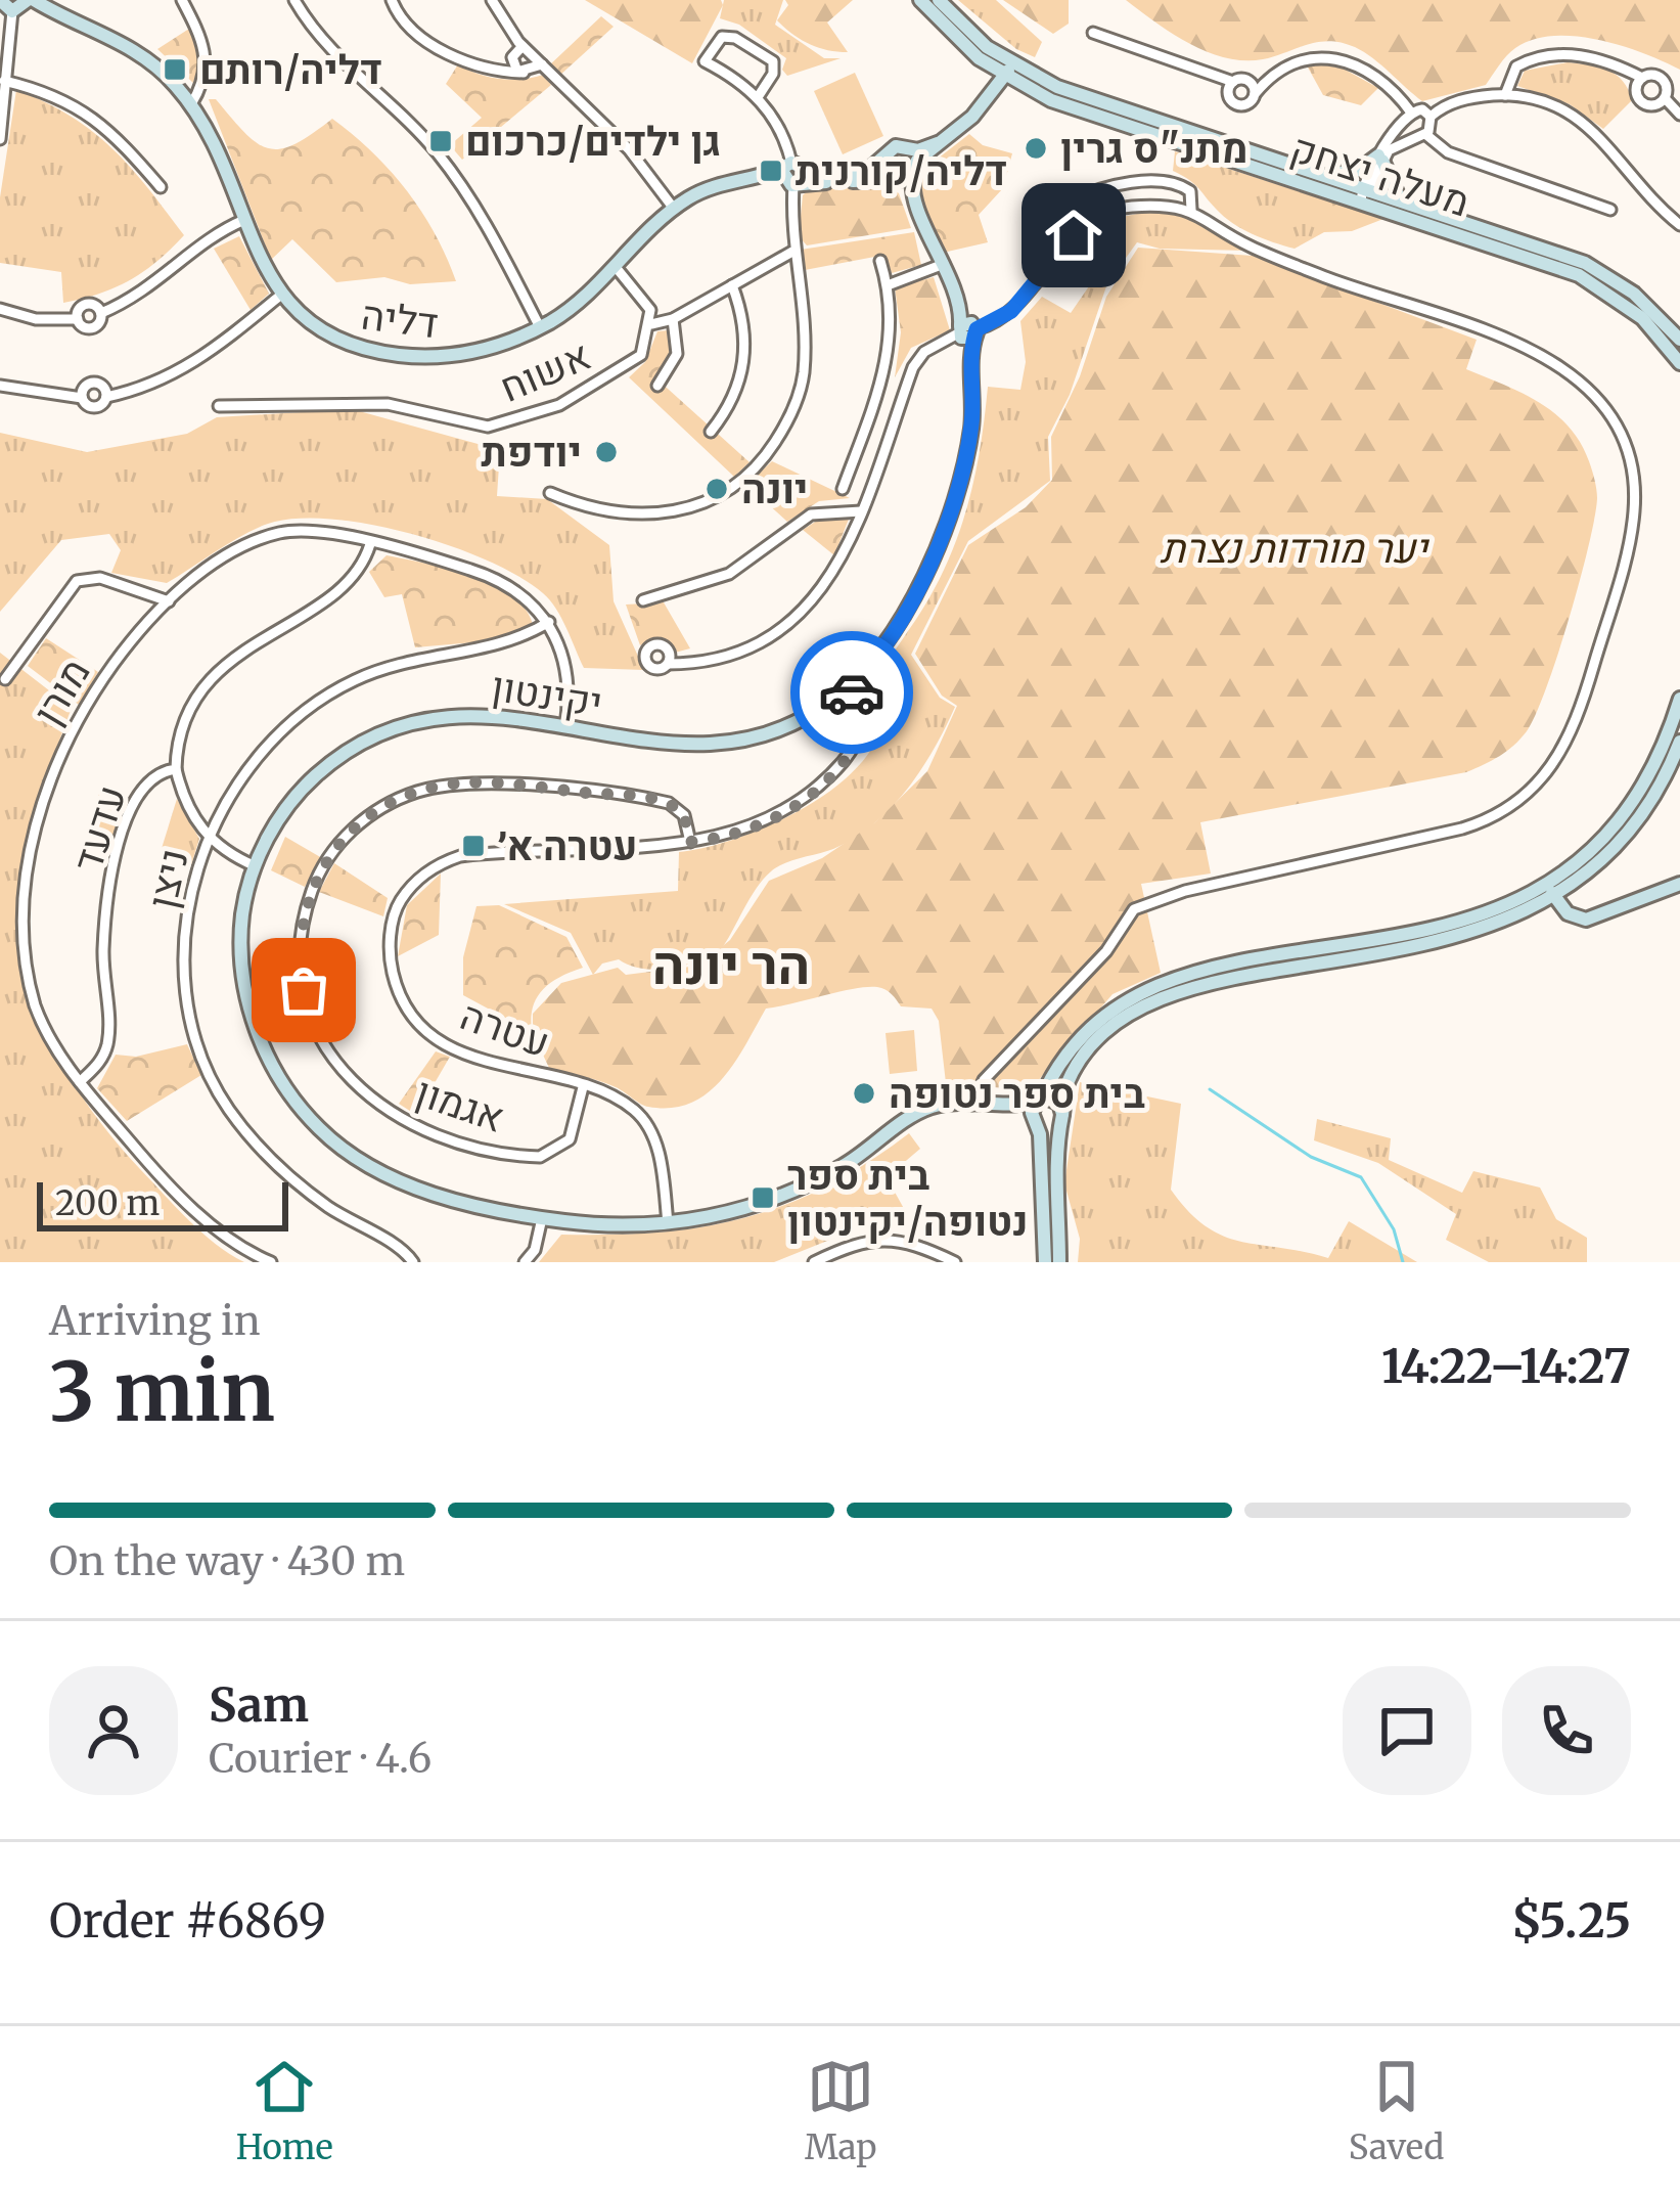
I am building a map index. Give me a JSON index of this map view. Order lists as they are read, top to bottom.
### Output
{
  "streets": {
    "street": [
      "מעלה יצחק",
      "דליה",
      "אשוח",
      "מורן",
      "יקינטון",
      "עדעד",
      "ניצן",
      "עטרה",
      "אגמון"
    ]
  },
  "crossings": [
    ["מורן", "יקינטון"],
    ["מורן", "עדעד"],
    ["מורן", "ניצן"],
    ["יקינטון", "עטרה"],
    ["עטרה", "אגמון"]
  ],
  "districts": ["הר יונה"],
  "parks": ["יער מורדות נצרת"],
  "places": {
    "transit": [
      "דליה/רותם",
      "גן ילדים/כרכום",
      "דליה/קורנית",
      "עטרה א׳",
      "בית ספר נטופה/יקינטון"
    ],
    "other": [
      "מתנ\"ס גרין",
      "יודפת",
      "יונה",
      "בית ספר נטופה"
    ]
  },
  "scale_bar": "200 m",
  "page": {
    "scale": "200 m",
    "heading": ["3 min", "Arriving in", "14:22–14:27"],
    "panel": [
      "Sam",
      "Courier · 4.6",
      "Order #6869",
      "$5.25"
    ],
    "bar": "On the way · 430 m",
    "tabs": ["Home", "Map", "Saved"]
  }
}
